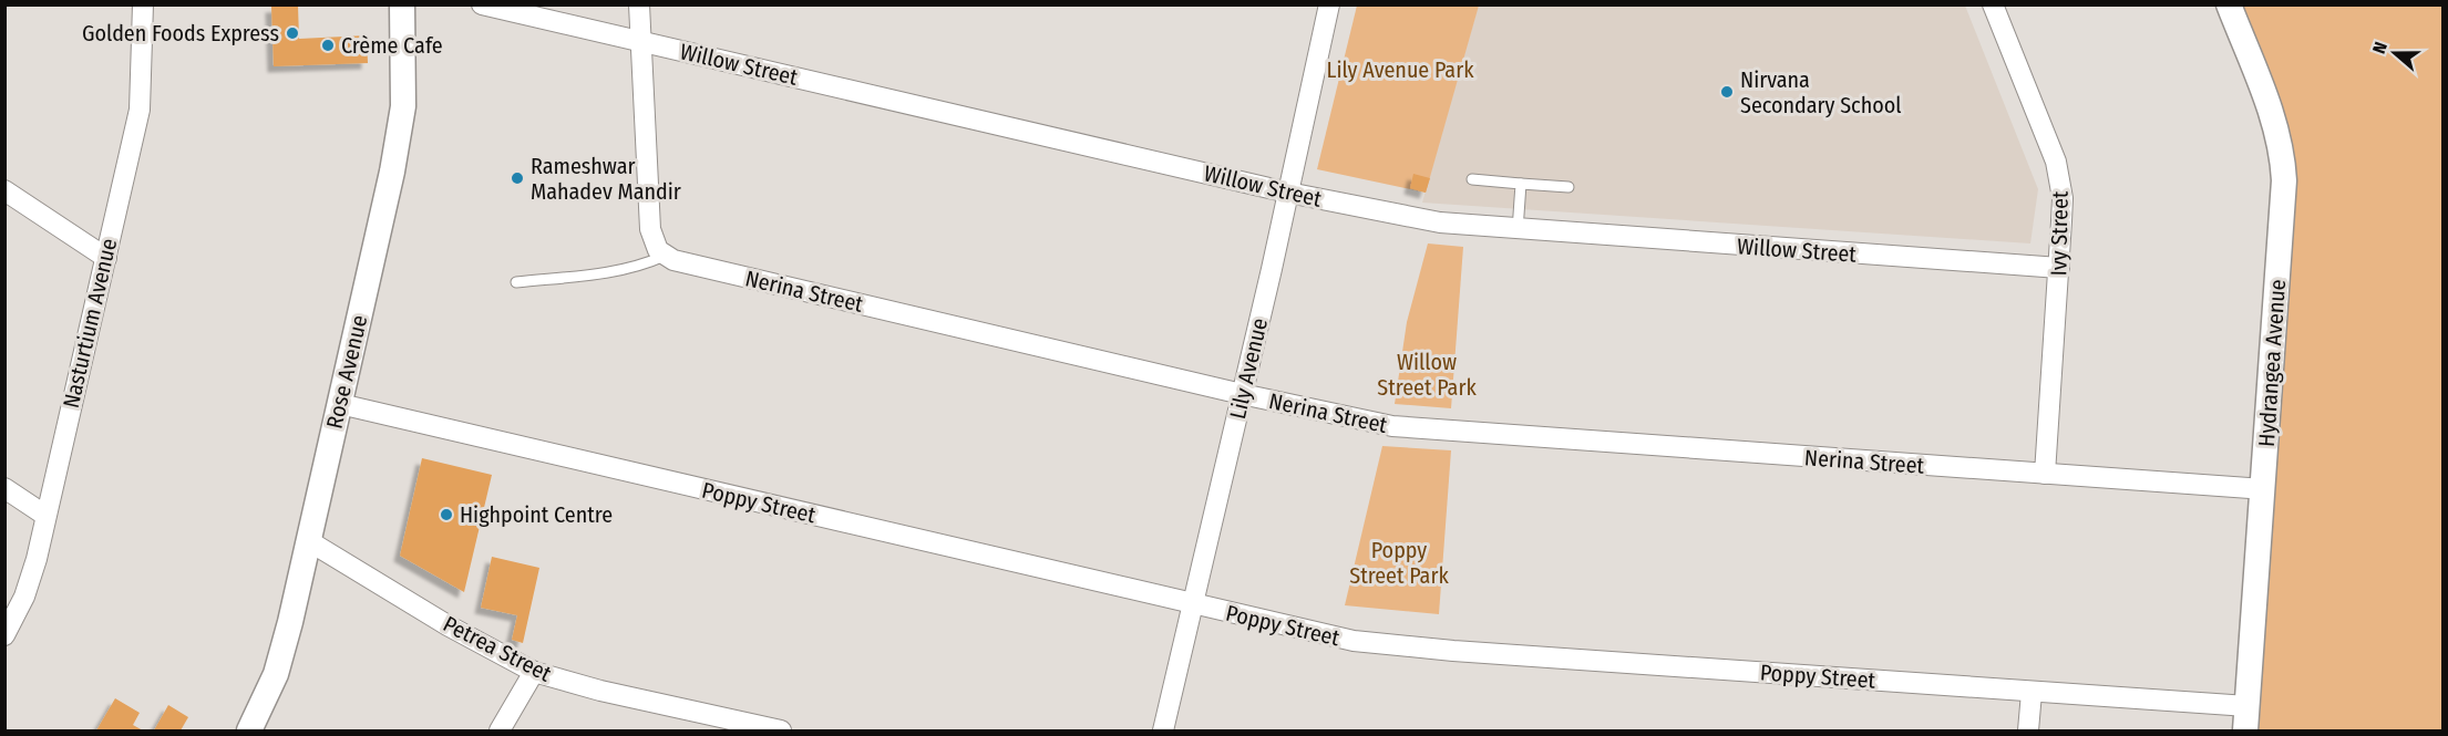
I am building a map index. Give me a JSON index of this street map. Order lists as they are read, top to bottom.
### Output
{
  "streets": {
    "street": [
      "Willow Street",
      "Ivy Street",
      "Nerina Street",
      "Nasturtium Avenue",
      "Hydrangea Avenue",
      "Lily Avenue",
      "Rose Avenue",
      "Poppy Street",
      "Petrea Street"
    ]
  },
  "crossings": [
    ["Willow Street", "Ivy Street"],
    ["Willow Street", "Lily Avenue"],
    ["Ivy Street", "Nerina Street"],
    ["Nerina Street", "Hydrangea Avenue"],
    ["Nerina Street", "Lily Avenue"],
    ["Hydrangea Avenue", "Poppy Street"],
    ["Lily Avenue", "Poppy Street"],
    ["Rose Avenue", "Poppy Street"],
    ["Rose Avenue", "Petrea Street"]
  ],
  "parks": ["Lily Avenue Park", "Willow Street Park", "Poppy Street Park"],
  "places": [
    "Golden Foods Express",
    "Crème Cafe",
    "Nirvana Secondary School",
    "Rameshwar Mahadev Mandir",
    "Highpoint Centre"
  ],
  "north": "left"
}
